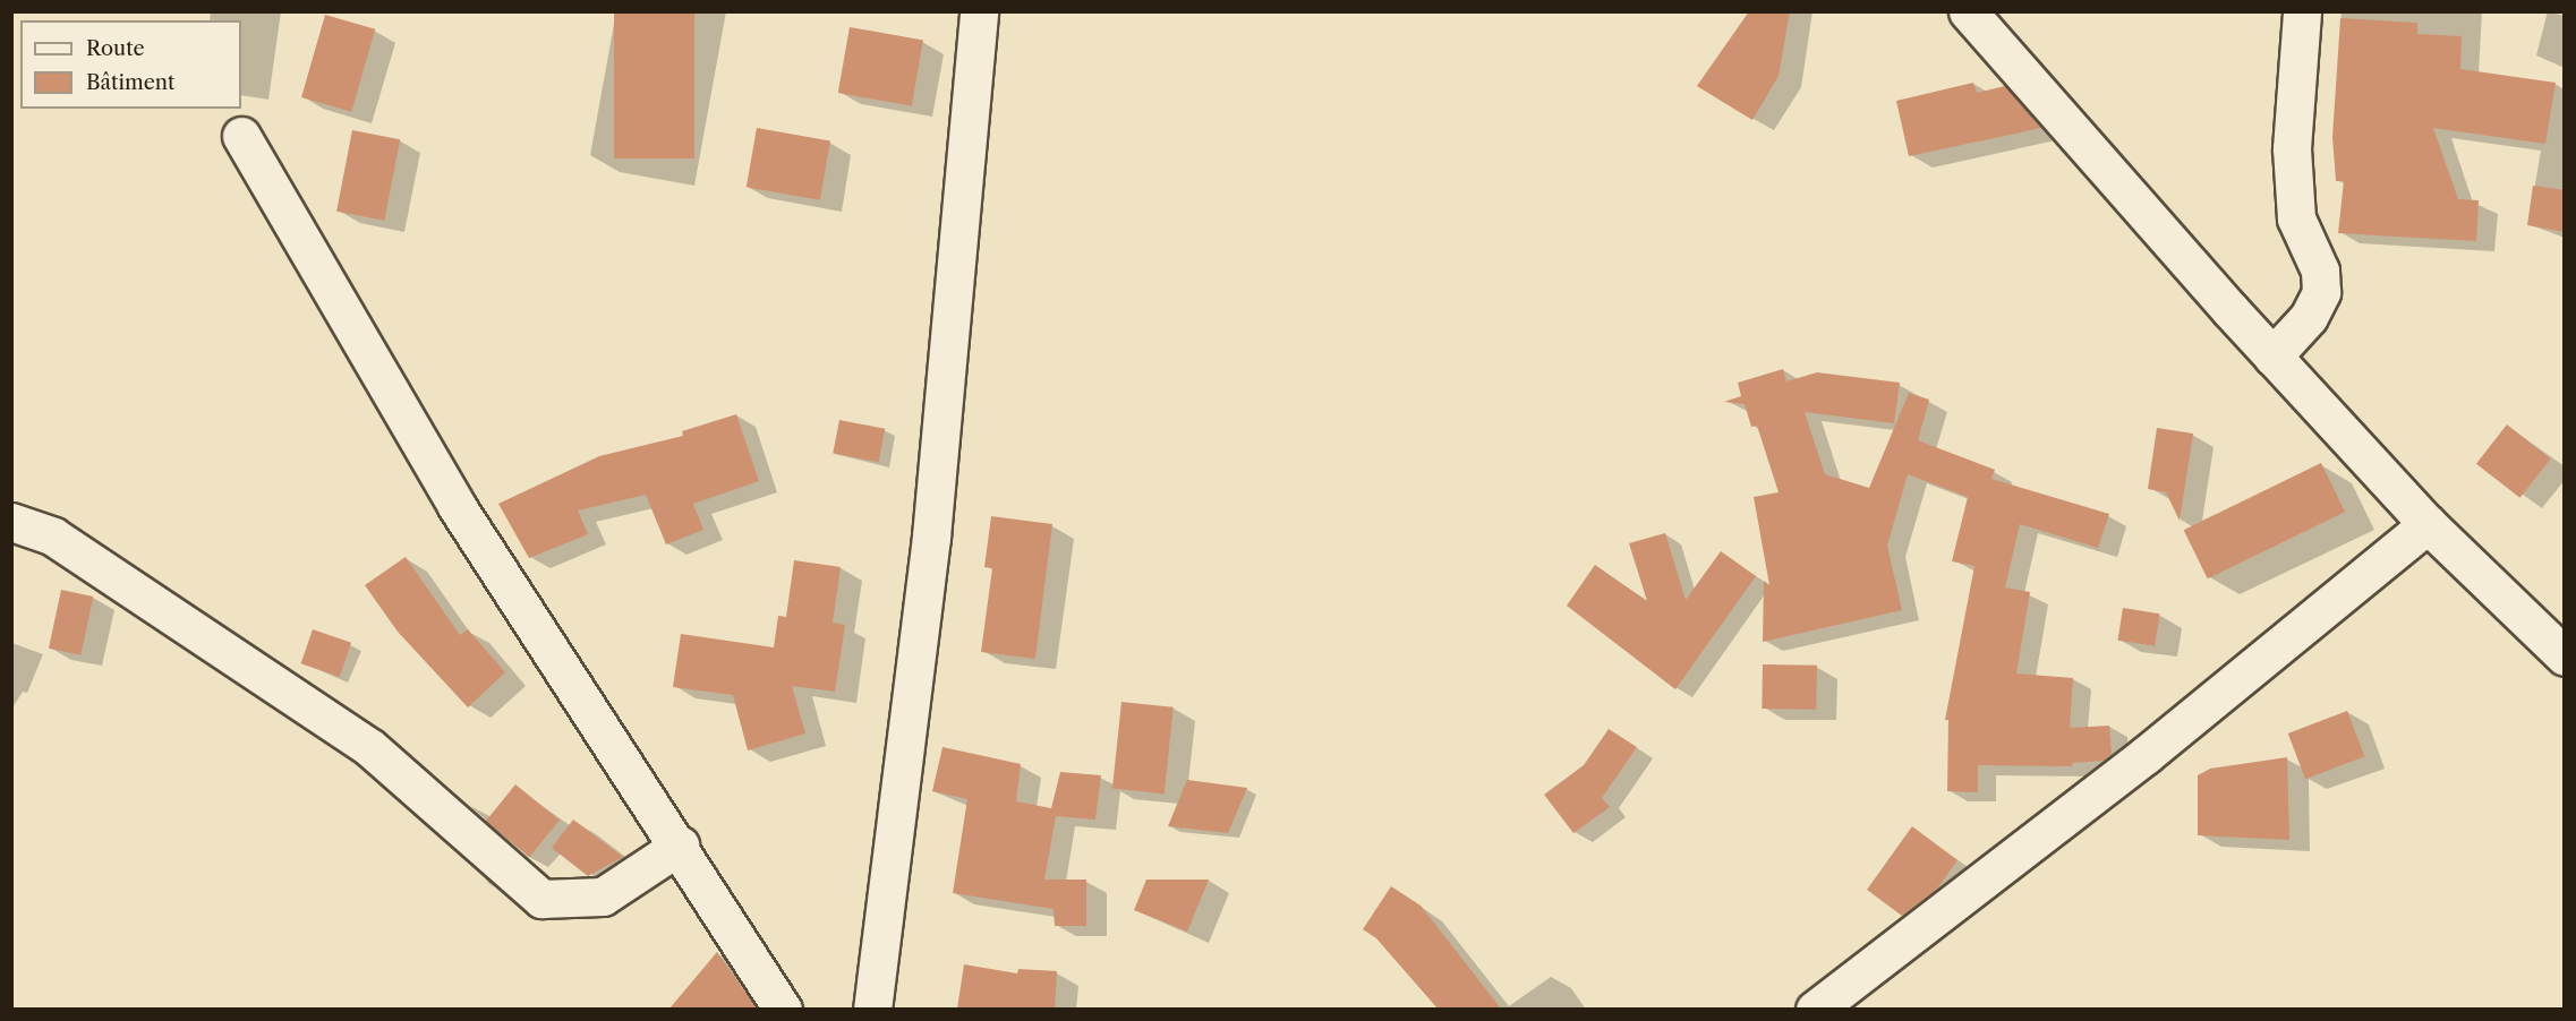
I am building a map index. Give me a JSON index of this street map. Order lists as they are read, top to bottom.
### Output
{
  "legend": ["Route", "Bâtiment"]
}
